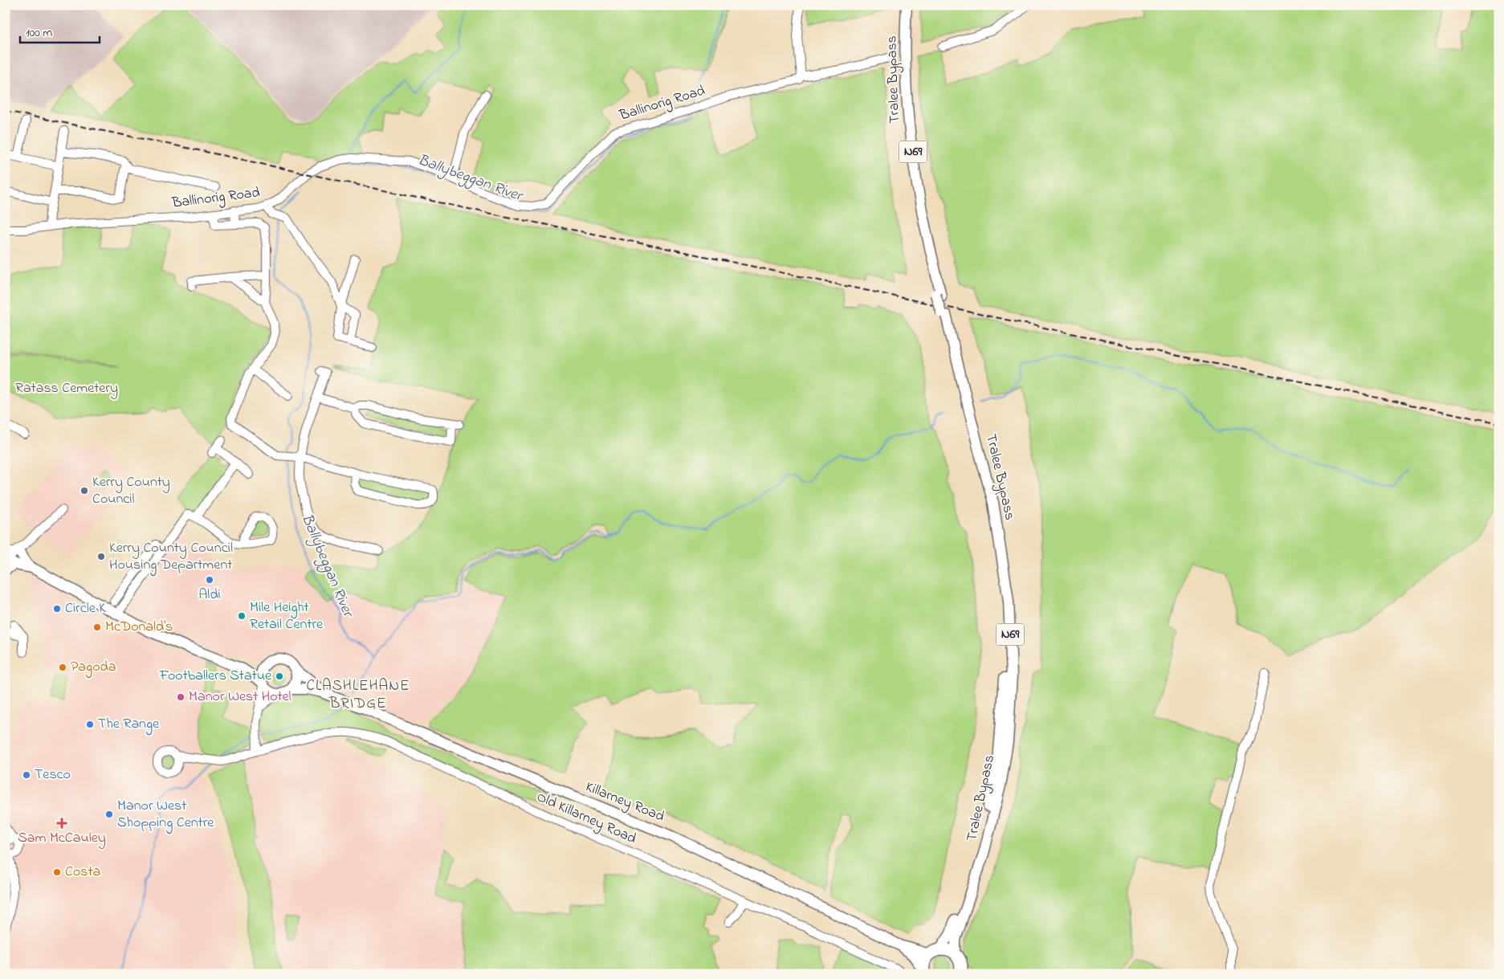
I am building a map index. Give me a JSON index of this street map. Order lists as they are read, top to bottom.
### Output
{
  "streets": {
    "main road": ["Tralee Bypass", "N69", "Killarney Road"],
    "street": ["Ballinorig Road", "Old Killarney Road"]
  },
  "districts": ["CLASHLEHANE BRIDGE"],
  "water": ["Ballybeggan River"],
  "parks": ["Ratass Cemetery"],
  "places": {
    "other": [
      "Kerry County Council",
      "Kerry County Council Housing Department",
      "Aldi",
      "Circle K",
      "Mile Height Retail Centre",
      "McDonald's",
      "Pagoda",
      "Footballers Statue",
      "Manor West Hotel",
      "The Range",
      "Tesco",
      "Manor West Shopping Centre",
      "Costa"
    ],
    "health": ["Sam McCauley"]
  },
  "scale_bar": "100 m"
}
